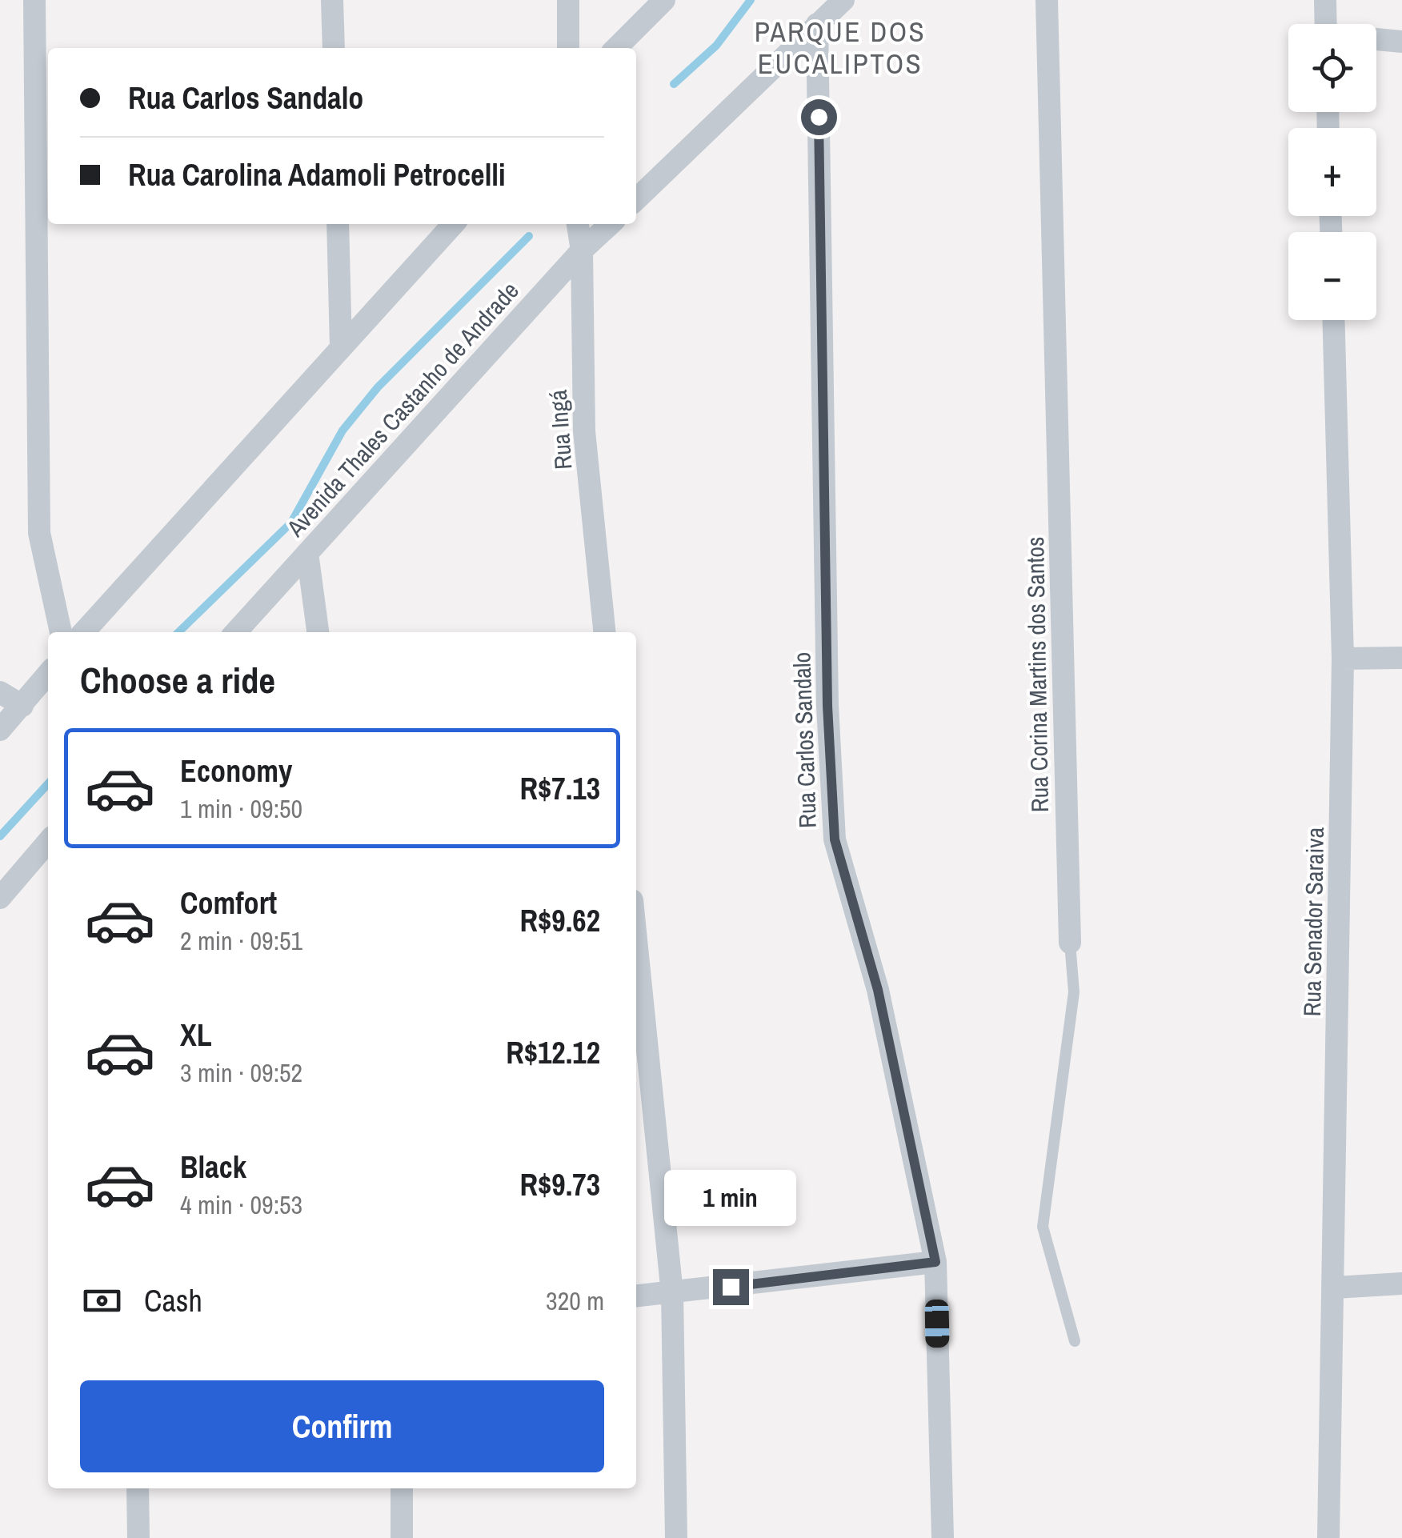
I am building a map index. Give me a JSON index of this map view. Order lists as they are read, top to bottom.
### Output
{
  "streets": {
    "street": [
      "Avenida Thales Castanho de Andrade",
      "Rua Ingá",
      "Rua Corina Martins dos Santos",
      "Rua Carlos Sandalo",
      "Rua Senador Saraiva"
    ]
  },
  "crossings": [
    ["Avenida Thales Castanho de Andrade", "Rua Ingá"]
  ],
  "districts": ["PARQUE DOS EUCALIPTOS"],
  "page": {
    "map_buttons": ["+", "−"],
    "banner": ["Rua Carlos Sandalo", "Rua Carolina Adamoli Petrocelli"],
    "heading": "Choose a ride",
    "list": [
      {
        "name": "Economy",
        "note": "1 min · 09:50",
        "value": "R$7.13"
      },
      {
        "name": "Comfort",
        "note": "2 min · 09:51",
        "value": "R$9.62"
      },
      {
        "name": "XL",
        "note": "3 min · 09:52",
        "value": "R$12.12"
      },
      {
        "name": "Black",
        "note": "4 min · 09:53",
        "value": "R$9.73"
      }
    ],
    "bubble": "1 min",
    "pay": ["Cash", "320 m"],
    "buttons": "Confirm"
  }
}
